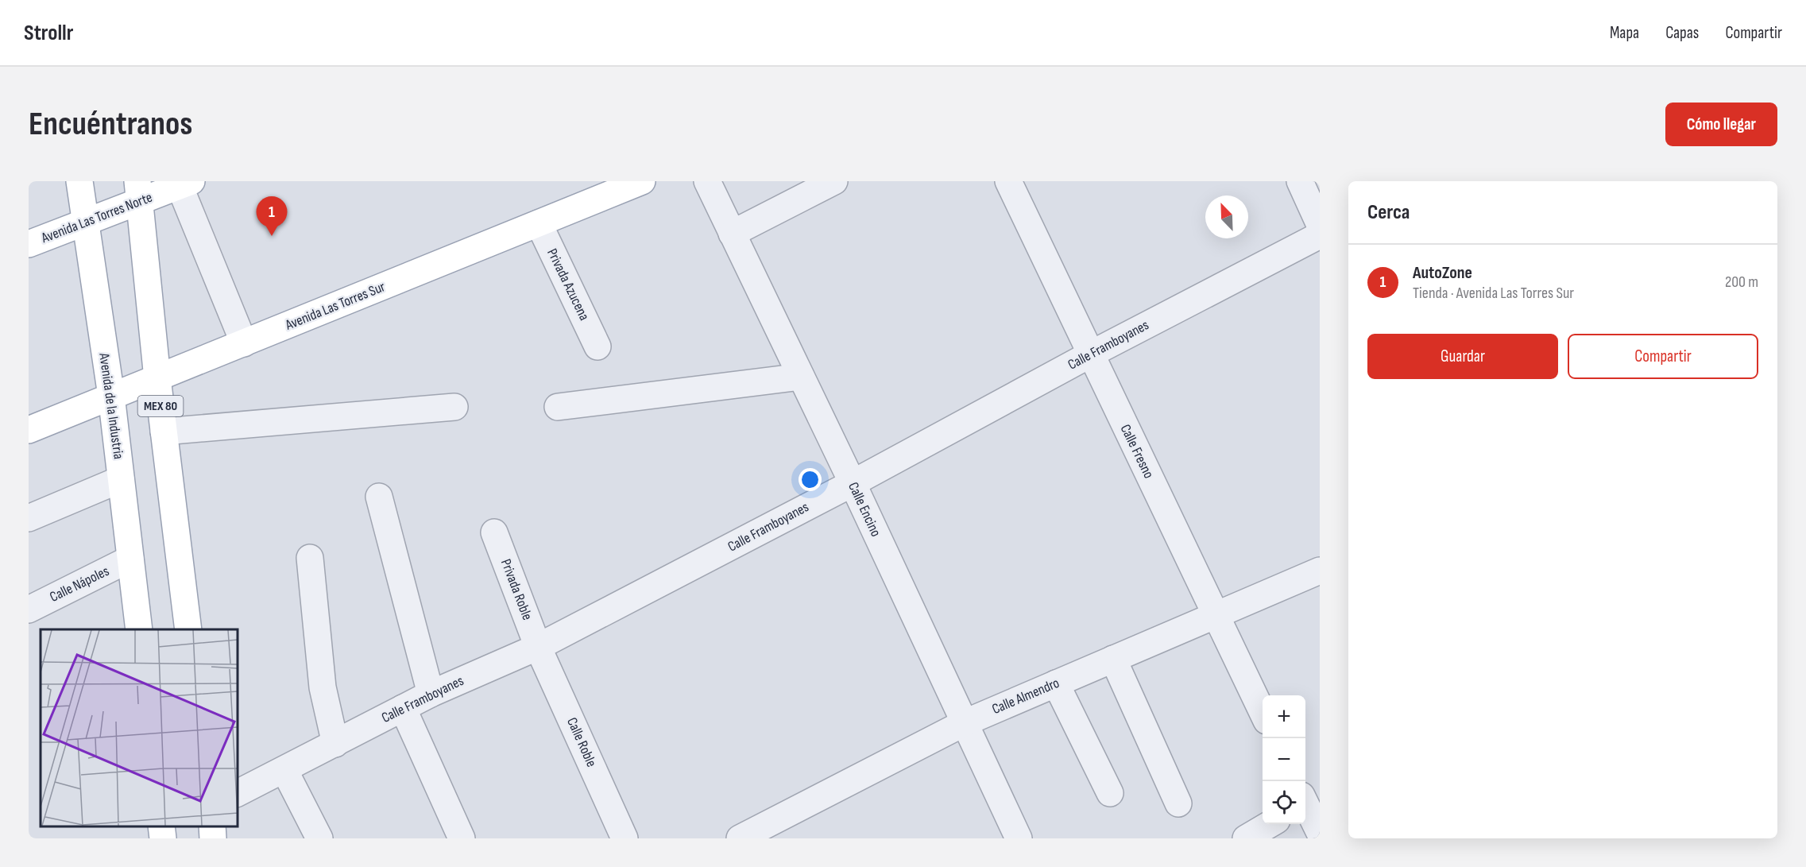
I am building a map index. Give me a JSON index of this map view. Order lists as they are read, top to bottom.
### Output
{
  "streets": {
    "main road": [
      "Avenida Las Torres Norte",
      "Avenida Las Torres Sur",
      "Avenida de la Industria",
      "MEX 80"
    ],
    "street": [
      "Privada Azucena",
      "Calle Framboyanes",
      "Calle Fresno",
      "Calle Encino",
      "Calle Nápoles",
      "Privada Roble",
      "Calle Almendro",
      "Calle Roble"
    ]
  },
  "crossings": [
    ["Avenida Las Torres Norte", "Avenida de la Industria"],
    ["Avenida Las Torres Norte", "MEX 80"],
    ["Privada Azucena", "Avenida Las Torres Sur"],
    ["Avenida Las Torres Sur", "Avenida de la Industria"],
    ["Avenida Las Torres Sur", "MEX 80"],
    ["Calle Framboyanes", "Calle Fresno"],
    ["Calle Framboyanes", "Calle Encino"],
    ["Calle Framboyanes", "Privada Roble"],
    ["Calle Framboyanes", "Calle Roble"],
    ["Avenida de la Industria", "Calle Nápoles"],
    ["Calle Fresno", "Calle Almendro"],
    ["Calle Encino", "Calle Almendro"],
    ["Privada Roble", "Calle Roble"]
  ],
  "north": "top left",
  "page": {
    "header": "Strollr",
    "nav": ["Mapa", "Capas", "Compartir"],
    "buttons": [
      "Cómo llegar",
      ["Guardar", "Compartir"]
    ],
    "title": "Encuéntranos",
    "heading": "Cerca",
    "pins": "1",
    "list": [
      {
        "mark": "1",
        "name": "AutoZone",
        "note": "Tienda · Avenida Las Torres Sur",
        "value": "200 m"
      }
    ],
    "map_buttons": ["+", "−"]
  }
}
